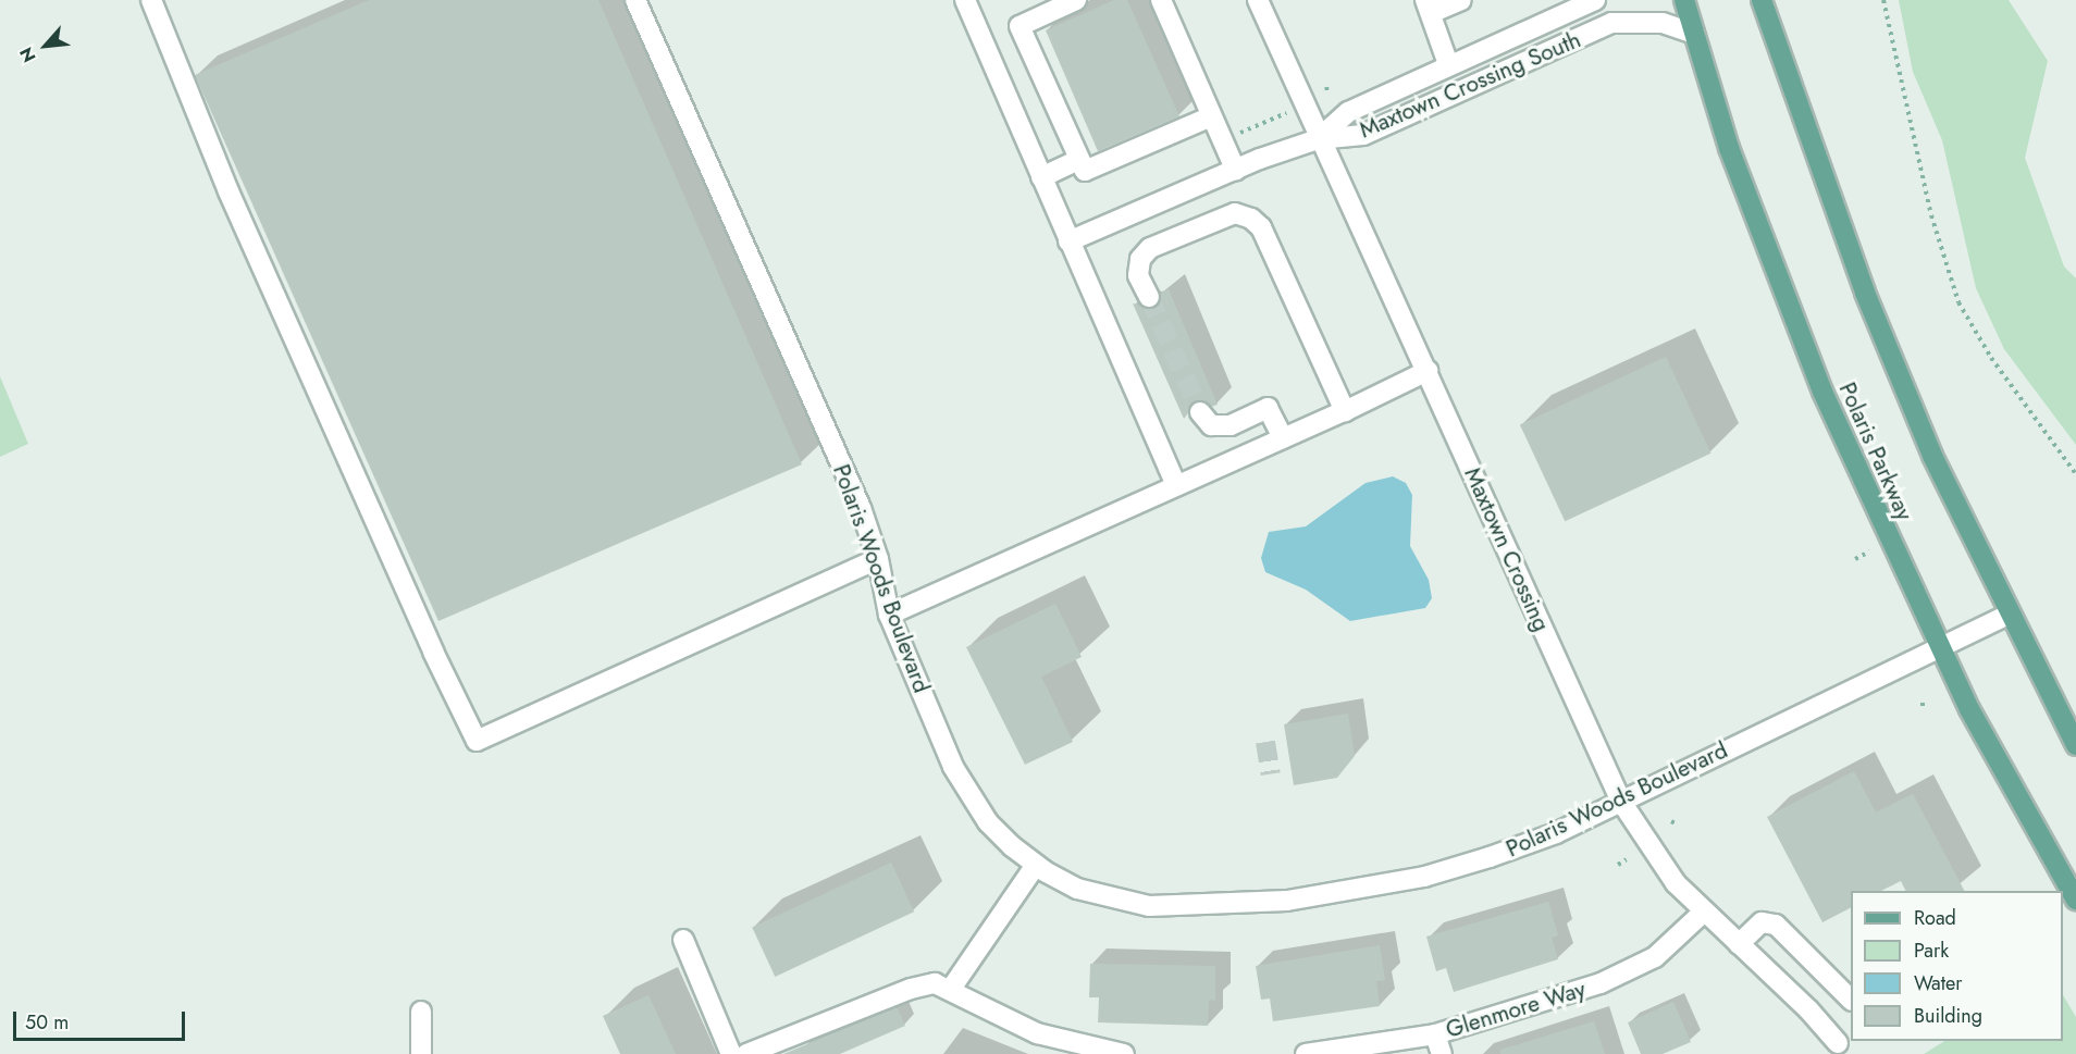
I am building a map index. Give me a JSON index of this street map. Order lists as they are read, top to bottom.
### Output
{
  "streets": {
    "main road": ["Polaris Parkway"],
    "street": [
      "Maxtown Crossing South",
      "Maxtown Crossing",
      "Polaris Woods Boulevard",
      "Glenmore Way"
    ]
  },
  "crossings": [
    ["Maxtown Crossing South", "Polaris Parkway"],
    ["Maxtown Crossing South", "Maxtown Crossing"],
    ["Polaris Parkway", "Polaris Woods Boulevard"],
    ["Maxtown Crossing", "Polaris Woods Boulevard"],
    ["Maxtown Crossing", "Glenmore Way"]
  ],
  "legend": [
    "Road",
    "Park",
    "Water",
    "Building"
  ],
  "scale_bar": "50 m",
  "north": "bottom left"
}
